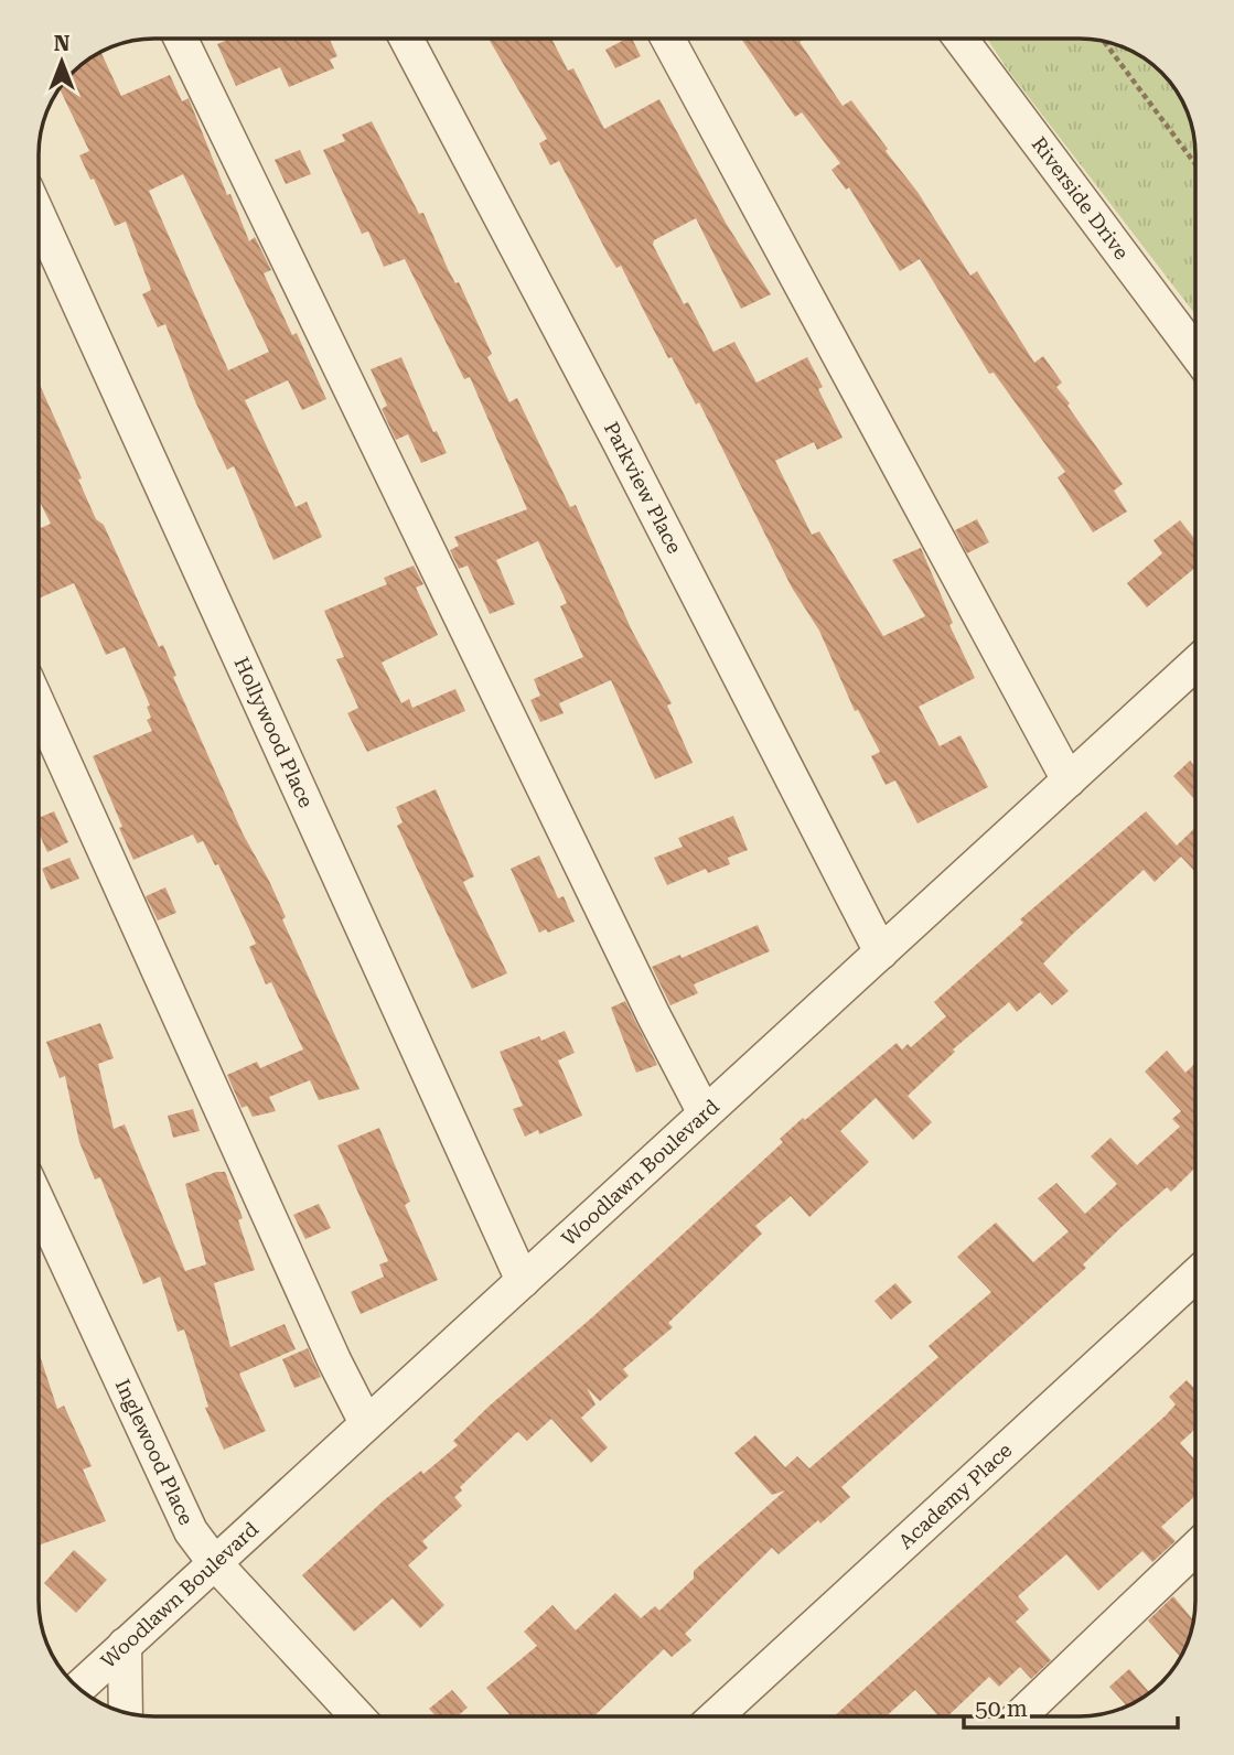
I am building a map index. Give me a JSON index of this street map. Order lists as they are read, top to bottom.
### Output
{
  "streets": {
    "street": [
      "Riverside Drive",
      "Parkview Place",
      "Hollywood Place",
      "Woodlawn Boulevard",
      "Inglewood Place",
      "Academy Place"
    ]
  },
  "crossings": [
    ["Parkview Place", "Woodlawn Boulevard"],
    ["Hollywood Place", "Woodlawn Boulevard"],
    ["Woodlawn Boulevard", "Inglewood Place"]
  ],
  "scale_bar": "50 m",
  "north": "top"
}
